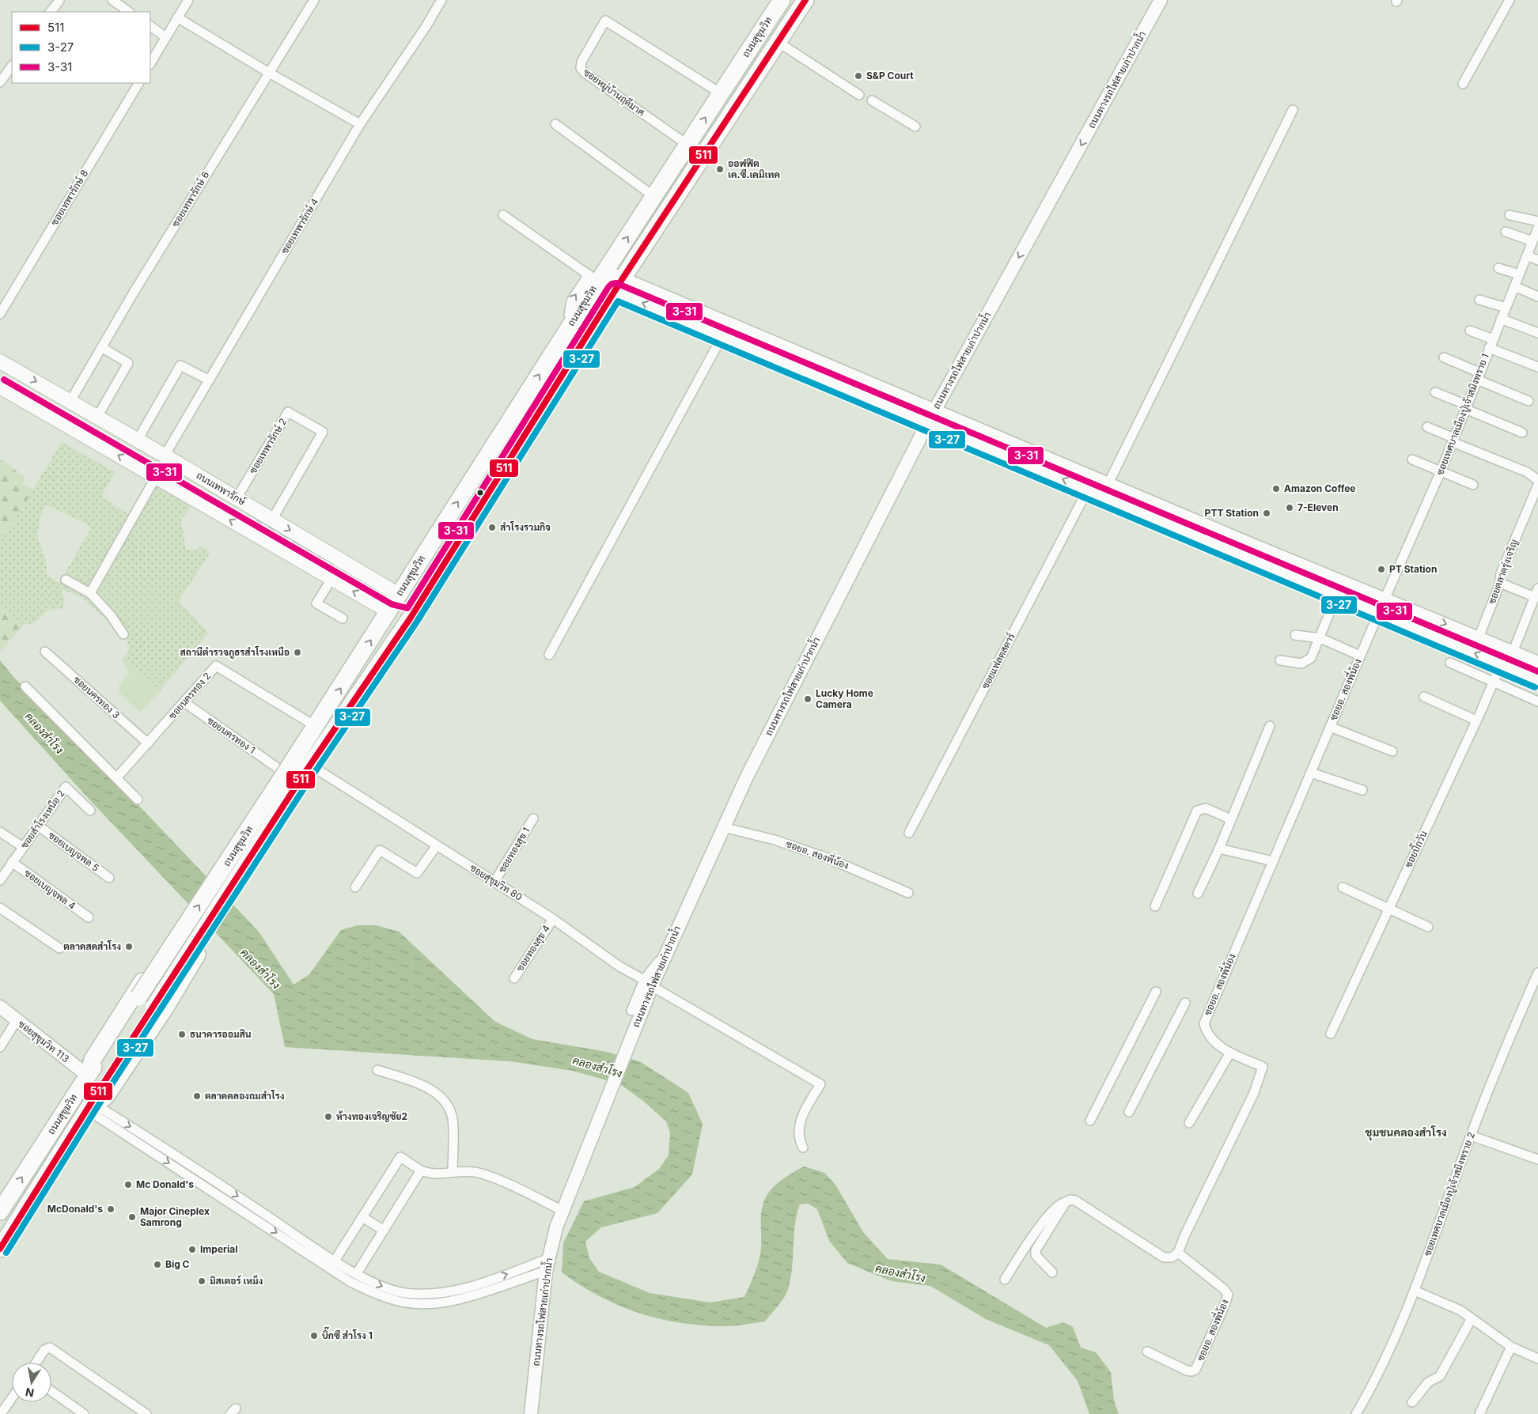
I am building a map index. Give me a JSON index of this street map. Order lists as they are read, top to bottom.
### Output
{
  "streets": {
    "highway": ["ถนนสุขุมวิท"],
    "main road": ["ถนนทางรถไฟสายเก่าปากน้ำ", "ถนนเทพารักษ์", "ซอยสุขุมวิท 113"],
    "street": [
      "ซอยหมู่บ้านฤดีมาศ",
      "ซอยเทพารักษ์ 8",
      "ซอยเทพารักษ์ 6",
      "ซอยเทพารักษ์ 4",
      "ซอยเทศบาลเมืองปู่เจ้าสมิงพราย 1",
      "ซอยเทพารักษ์ 2",
      "ซอยตลาดรุ่งเจริญ",
      "ซอยแฟลตสตาร์",
      "ซอยอ. สองพี่น้อง",
      "ซอยนครทอง 2",
      "ซอยนครทอง 3",
      "ซอยนครทอง 1",
      "ซอยสำโรงเหนือ 2",
      "ซอยบิ๊กวัน",
      "ซอยทองสุข 1",
      "ซอยเบญจพล 5",
      "ซอยสุขุมวิท 80",
      "ซอยเบญจพล 4",
      "ซอยทองสุข 4",
      "ซอยเทศบาลเมืองปู่เจ้าสมิงพราย 2"
    ]
  },
  "crossings": [
    ["ถนนสุขุมวิท", "ซอยหมู่บ้านฤดีมาศ"],
    ["ถนนสุขุมวิท", "ถนนเทพารักษ์"],
    ["ถนนสุขุมวิท", "ซอยนครทอง 2"],
    ["ถนนสุขุมวิท", "ซอยนครทอง 1"],
    ["ถนนสุขุมวิท", "ซอยสุขุมวิท 113"],
    ["ถนนทางรถไฟสายเก่าปากน้ำ", "ซอยอ. สองพี่น้อง"],
    ["ถนนทางรถไฟสายเก่าปากน้ำ", "ซอยสุขุมวิท 80"],
    ["ซอยเทพารักษ์ 6", "ถนนเทพารักษ์"],
    ["ซอยเทพารักษ์ 4", "ถนนเทพารักษ์"],
    ["ซอยเทพารักษ์ 2", "ถนนเทพารักษ์"],
    ["ซอยนครทอง 2", "ซอยนครทอง 3"],
    ["ซอยนครทอง 2", "ซอยนครทอง 1"],
    ["ซอยสำโรงเหนือ 2", "ซอยเบญจพล 5"],
    ["ซอยสำโรงเหนือ 2", "ซอยเบญจพล 4"],
    ["ซอยทองสุข 1", "ซอยสุขุมวิท 80"],
    ["ซอยสุขุมวิท 80", "ซอยทองสุข 4"]
  ],
  "districts": ["ชุมชนคลองสำโรง"],
  "water": ["คลองสำโรง"],
  "places": [
    "S&P Court",
    "ออฟฟิต เค.ซี.เคมิเทค",
    "Amazon Coffee",
    "7-Eleven",
    "PTT Station",
    "สำโรงรวมกิจ",
    "PT Station",
    "สถานีตำรวจภูธรสำโรงเหนือ",
    "Lucky Home Camera",
    "ตลาดสดสำโรง",
    "ธนาคารออมสิน",
    "ตลาดคลองถมสำโรง",
    "ห้างทองเจริญชัย2",
    "Mc Donald's",
    "McDonald's",
    "Major Cineplex Samrong",
    "Imperial",
    "Big C",
    "มิสเตอร์ เหม็ง",
    "บิ๊กซี สำโรง 1"
  ],
  "lines": ["transit line 511", "transit line 3-31", "transit line 3-27"],
  "legend": ["511", "3-27", "3-31"],
  "north": "bottom"
}
